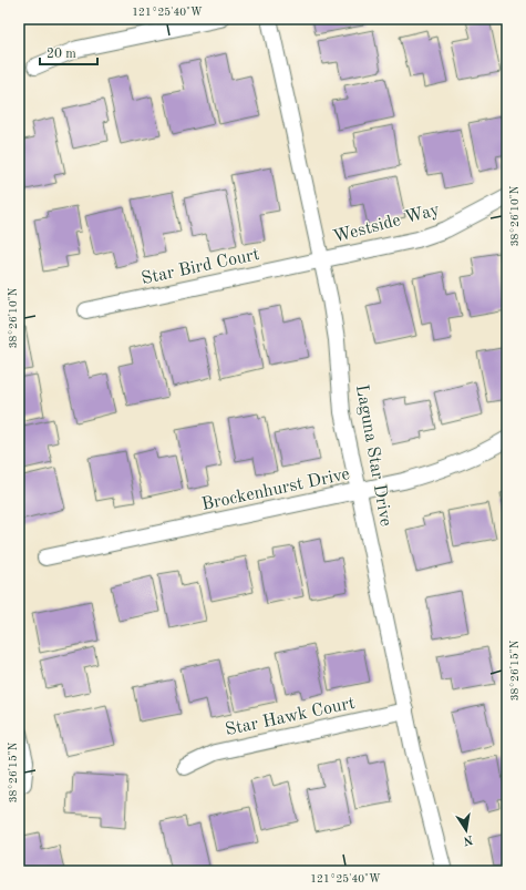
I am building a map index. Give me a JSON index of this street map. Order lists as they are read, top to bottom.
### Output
{
  "streets": {
    "street": [
      "Westside Way",
      "Star Bird Court",
      "Laguna Star Drive",
      "Brockenhurst Drive",
      "Star Hawk Court"
    ]
  },
  "crossings": [
    ["Westside Way", "Star Bird Court"],
    ["Westside Way", "Laguna Star Drive"],
    ["Star Bird Court", "Laguna Star Drive"],
    ["Laguna Star Drive", "Brockenhurst Drive"],
    ["Laguna Star Drive", "Star Hawk Court"]
  ],
  "scale_bar": "20 m",
  "north": "bottom",
  "coordinates": ["121°25'40\"W", "38°26'10\"N", "38°26'15\"N"]
}
